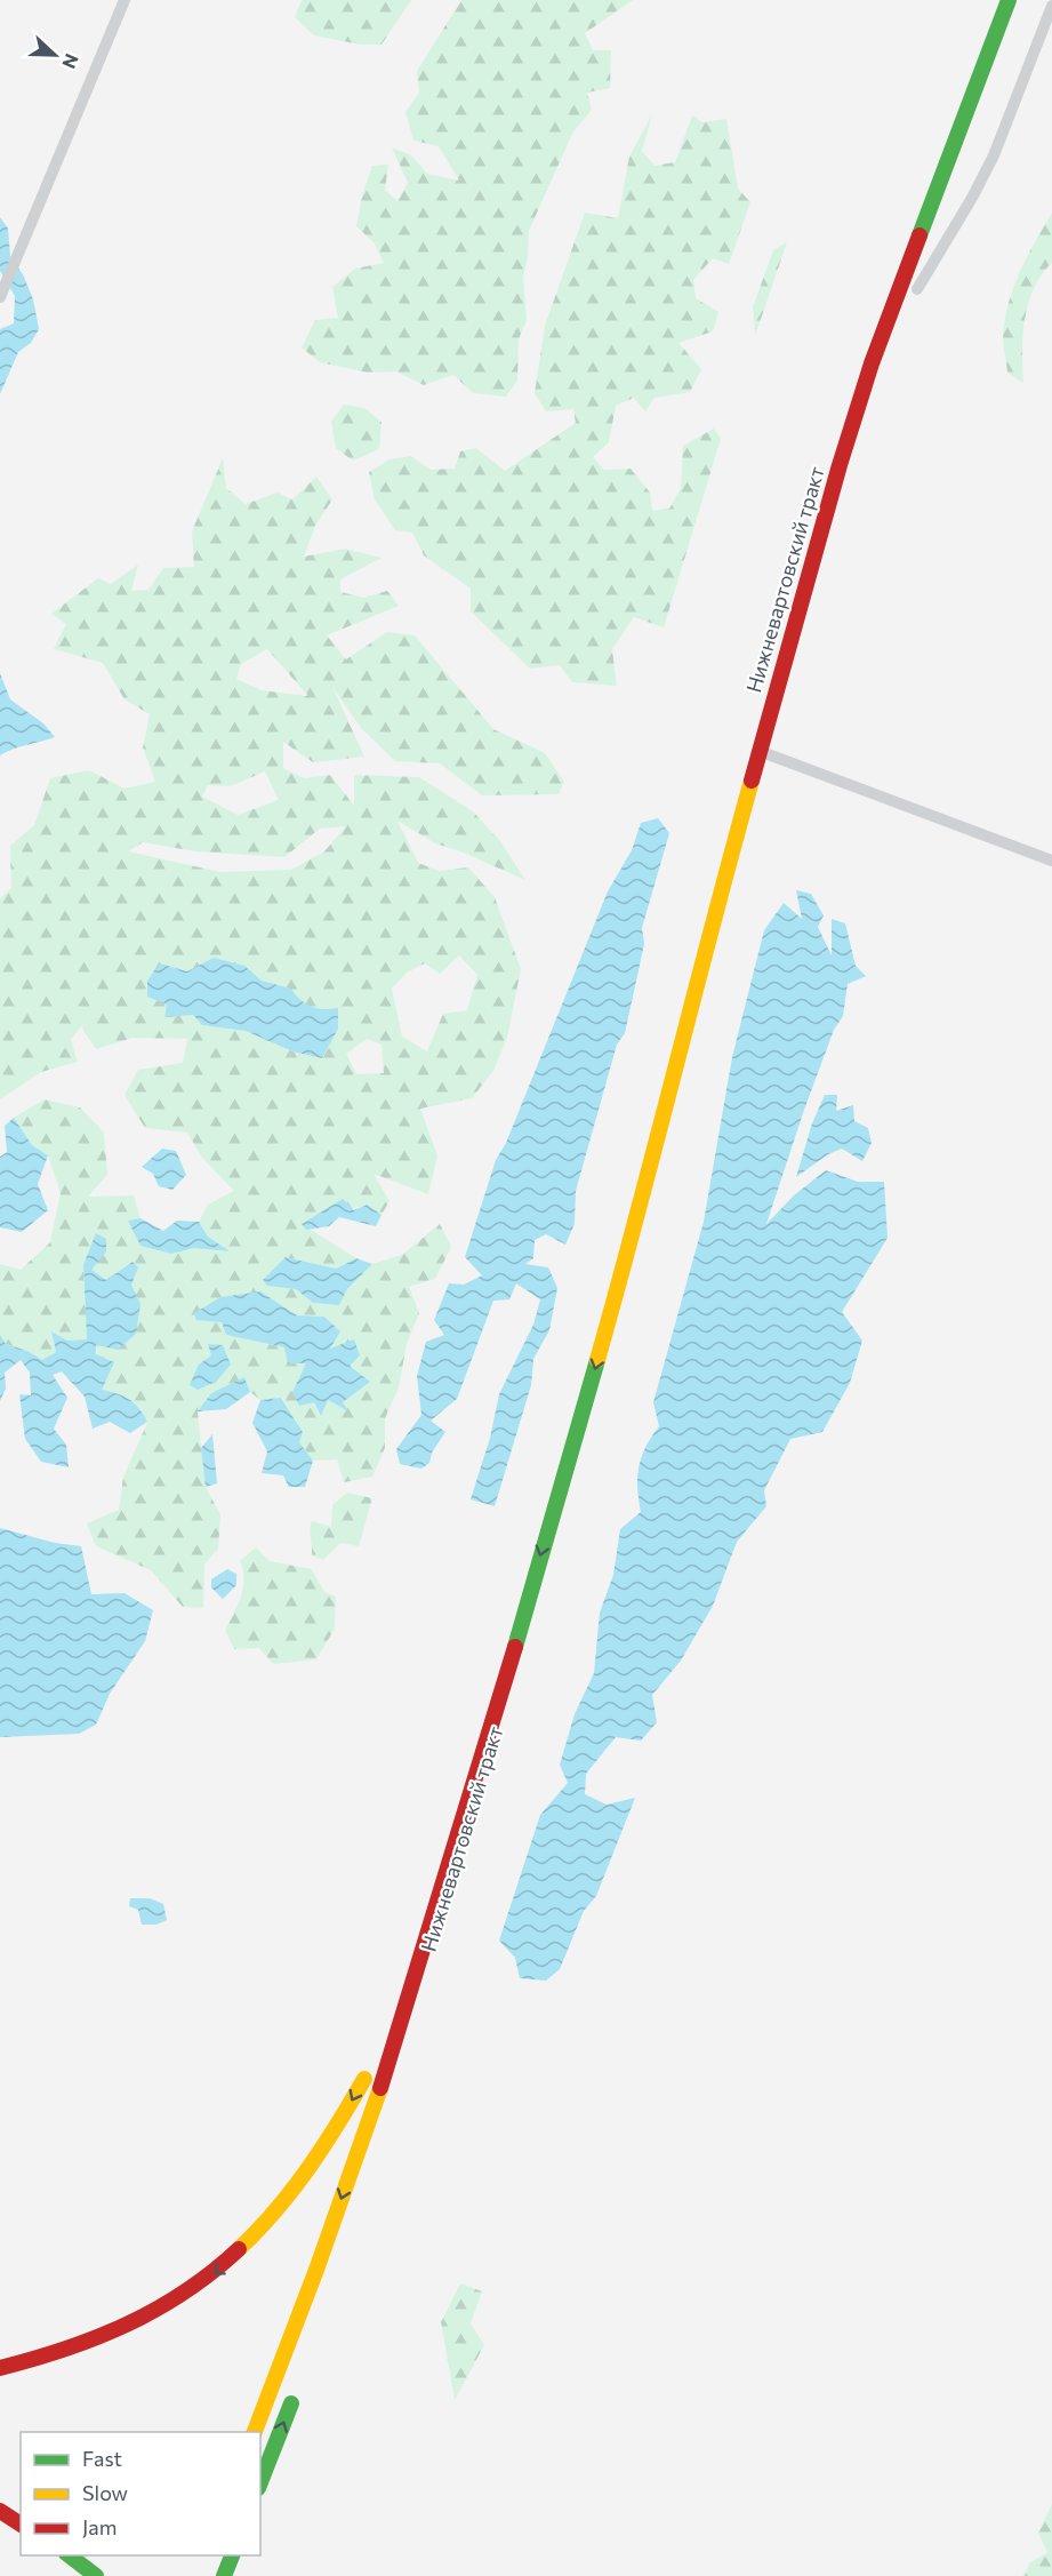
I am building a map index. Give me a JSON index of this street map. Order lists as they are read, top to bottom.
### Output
{
  "streets": {
    "main road": ["Нижневартовский тракт"]
  },
  "one_way": ["Нижневартовский тракт"],
  "legend": ["Fast", "Slow", "Jam"],
  "north": "right"
}
